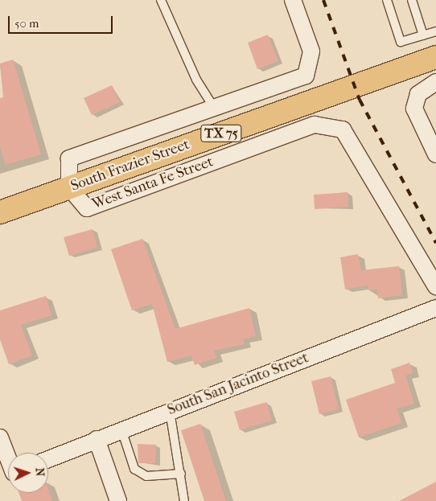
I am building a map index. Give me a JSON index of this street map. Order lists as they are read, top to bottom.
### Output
{
  "streets": {
    "main road": ["TX 75", "South Frazier Street"],
    "street": ["West Santa Fe Street", "South San Jacinto Street"]
  },
  "crossings": [
    ["South Frazier Street", "West Santa Fe Street"]
  ],
  "scale_bar": "50 m",
  "north": "right"
}
